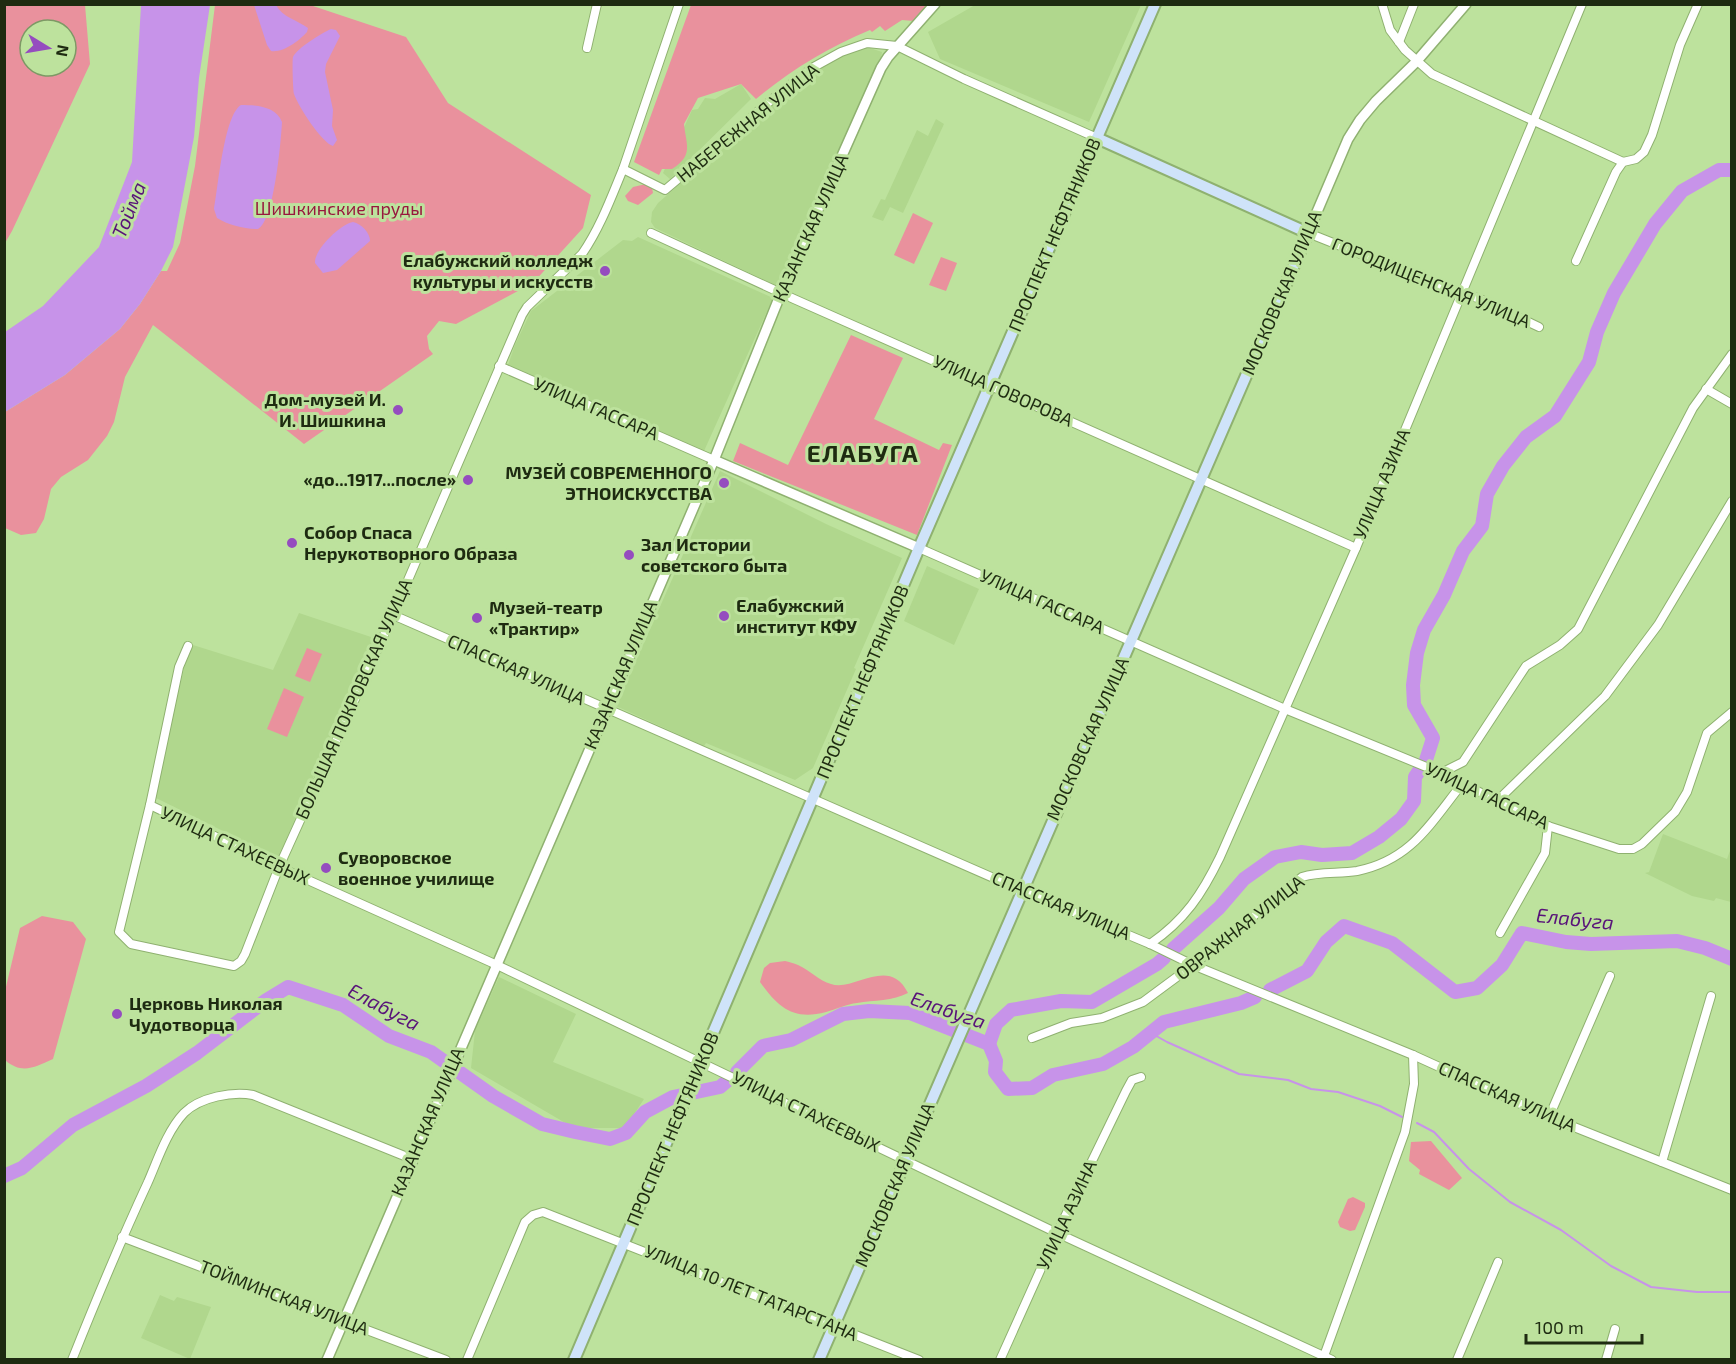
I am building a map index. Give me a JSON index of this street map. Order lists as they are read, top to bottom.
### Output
{
  "streets": {
    "main road": ["ПРОСПЕКТ НЕФТЯНИКОВ", "ГОРОДИЩЕНСКАЯ УЛИЦА", "МОСКОВСКАЯ УЛИЦА"],
    "street": [
      "НАБЕРЕЖНАЯ УЛИЦА",
      "КАЗАНСКАЯ УЛИЦА",
      "УЛИЦА ГОВОРОВА",
      "УЛИЦА ГАССАРА",
      "УЛИЦА АЗИНА",
      "СПАССКАЯ УЛИЦА",
      "БОЛЬШАЯ ПОКРОВСКАЯ УЛИЦА",
      "УЛИЦА СТАХЕЕВЫХ",
      "ОВРАЖНАЯ УЛИЦА",
      "УЛИЦА 10 ЛЕТ ТАТАРСТАНА",
      "ТОЙМИНСКАЯ УЛИЦА"
    ]
  },
  "crossings": [
    ["НАБЕРЕЖНАЯ УЛИЦА", "КАЗАНСКАЯ УЛИЦА"],
    ["НАБЕРЕЖНАЯ УЛИЦА", "ГОРОДИЩЕНСКАЯ УЛИЦА"],
    ["КАЗАНСКАЯ УЛИЦА", "ГОРОДИЩЕНСКАЯ УЛИЦА"],
    ["КАЗАНСКАЯ УЛИЦА", "УЛИЦА ГОВОРОВА"],
    ["КАЗАНСКАЯ УЛИЦА", "УЛИЦА ГАССАРА"],
    ["КАЗАНСКАЯ УЛИЦА", "СПАССКАЯ УЛИЦА"],
    ["КАЗАНСКАЯ УЛИЦА", "УЛИЦА СТАХЕЕВЫХ"],
    ["КАЗАНСКАЯ УЛИЦА", "ТОЙМИНСКАЯ УЛИЦА"],
    ["ПРОСПЕКТ НЕФТЯНИКОВ", "ГОРОДИЩЕНСКАЯ УЛИЦА"],
    ["ПРОСПЕКТ НЕФТЯНИКОВ", "УЛИЦА ГОВОРОВА"],
    ["ПРОСПЕКТ НЕФТЯНИКОВ", "УЛИЦА ГАССАРА"],
    ["ПРОСПЕКТ НЕФТЯНИКОВ", "СПАССКАЯ УЛИЦА"],
    ["ПРОСПЕКТ НЕФТЯНИКОВ", "УЛИЦА СТАХЕЕВЫХ"],
    ["ПРОСПЕКТ НЕФТЯНИКОВ", "УЛИЦА 10 ЛЕТ ТАТАРСТАНА"],
    ["ГОРОДИЩЕНСКАЯ УЛИЦА", "МОСКОВСКАЯ УЛИЦА"],
    ["ГОРОДИЩЕНСКАЯ УЛИЦА", "УЛИЦА АЗИНА"],
    ["МОСКОВСКАЯ УЛИЦА", "УЛИЦА ГОВОРОВА"],
    ["МОСКОВСКАЯ УЛИЦА", "УЛИЦА ГАССАРА"],
    ["МОСКОВСКАЯ УЛИЦА", "СПАССКАЯ УЛИЦА"],
    ["МОСКОВСКАЯ УЛИЦА", "УЛИЦА СТАХЕЕВЫХ"],
    ["МОСКОВСКАЯ УЛИЦА", "УЛИЦА 10 ЛЕТ ТАТАРСТАНА"],
    ["УЛИЦА ГОВОРОВА", "УЛИЦА АЗИНА"],
    ["УЛИЦА ГАССАРА", "УЛИЦА АЗИНА"],
    ["УЛИЦА ГАССАРА", "БОЛЬШАЯ ПОКРОВСКАЯ УЛИЦА"],
    ["УЛИЦА ГАССАРА", "ОВРАЖНАЯ УЛИЦА"],
    ["УЛИЦА АЗИНА", "СПАССКАЯ УЛИЦА"],
    ["УЛИЦА АЗИНА", "УЛИЦА СТАХЕЕВЫХ"],
    ["СПАССКАЯ УЛИЦА", "БОЛЬШАЯ ПОКРОВСКАЯ УЛИЦА"],
    ["СПАССКАЯ УЛИЦА", "ОВРАЖНАЯ УЛИЦА"],
    ["БОЛЬШАЯ ПОКРОВСКАЯ УЛИЦА", "УЛИЦА СТАХЕЕВЫХ"]
  ],
  "districts": ["ЕЛАБУГА"],
  "water": ["Тойма", "Елабуга"],
  "parks": ["Шишкинские пруды"],
  "places": [
    "Елабужский колледж культуры и искусств",
    "Дом-музей И. И. Шишкина",
    "«до...1917...после»",
    "МУЗЕЙ СОВРЕМЕННОГО ЭТНОИСКУССТВА",
    "Собор Спаса Нерукотворного Образа",
    "Зал Истории советского быта",
    "Елабужский институт КФУ",
    "Музей-театр «Трактир»",
    "Суворовское военное училище",
    "Церковь Николая Чудотворца"
  ],
  "scale_bar": "100 m",
  "north": "right"
}
